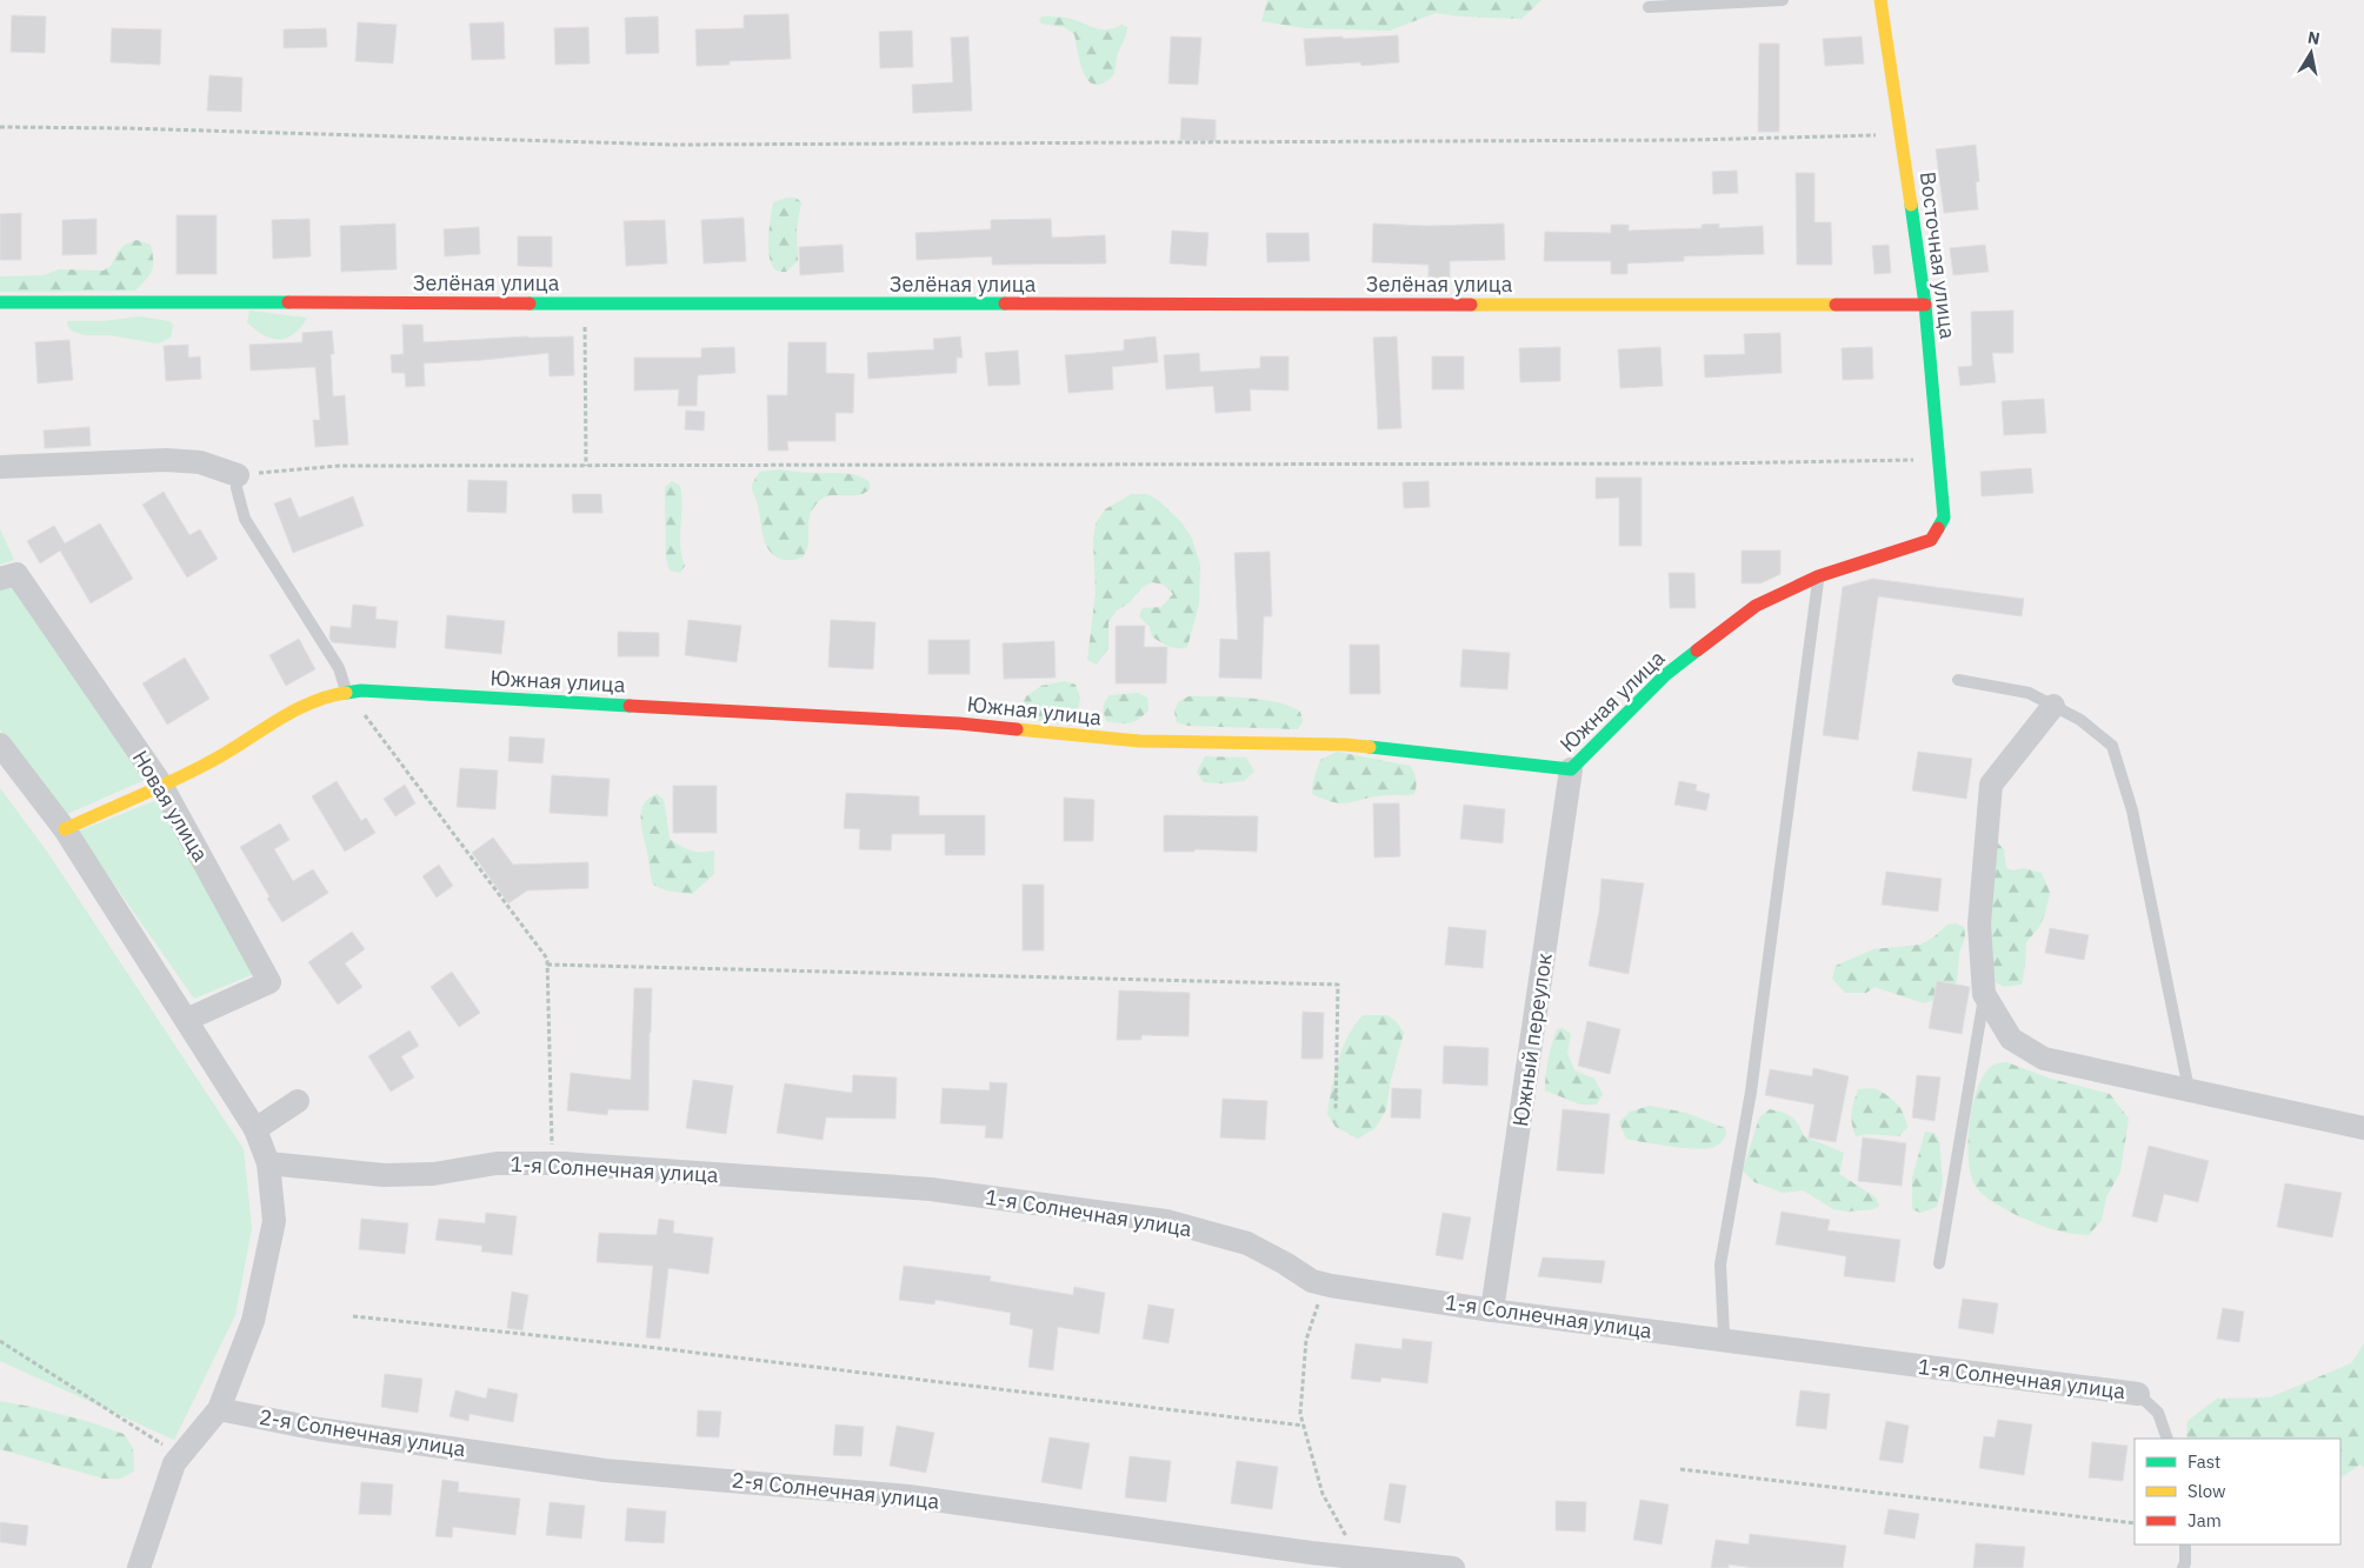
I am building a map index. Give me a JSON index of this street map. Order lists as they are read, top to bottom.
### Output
{
  "streets": {
    "street": [
      "Восточная улица",
      "Зелёная улица",
      "Южная улица",
      "Новая улица",
      "Южный переулок",
      "1-я Солнечная улица",
      "2-я Солнечная улица"
    ]
  },
  "crossings": [
    ["Восточная улица", "Зелёная улица"],
    ["Восточная улица", "Южная улица"],
    ["Южная улица", "Новая улица"],
    ["Южная улица", "Южный переулок"],
    ["Южный переулок", "1-я Солнечная улица"]
  ],
  "legend": ["Fast", "Slow", "Jam"],
  "north": "top"
}
